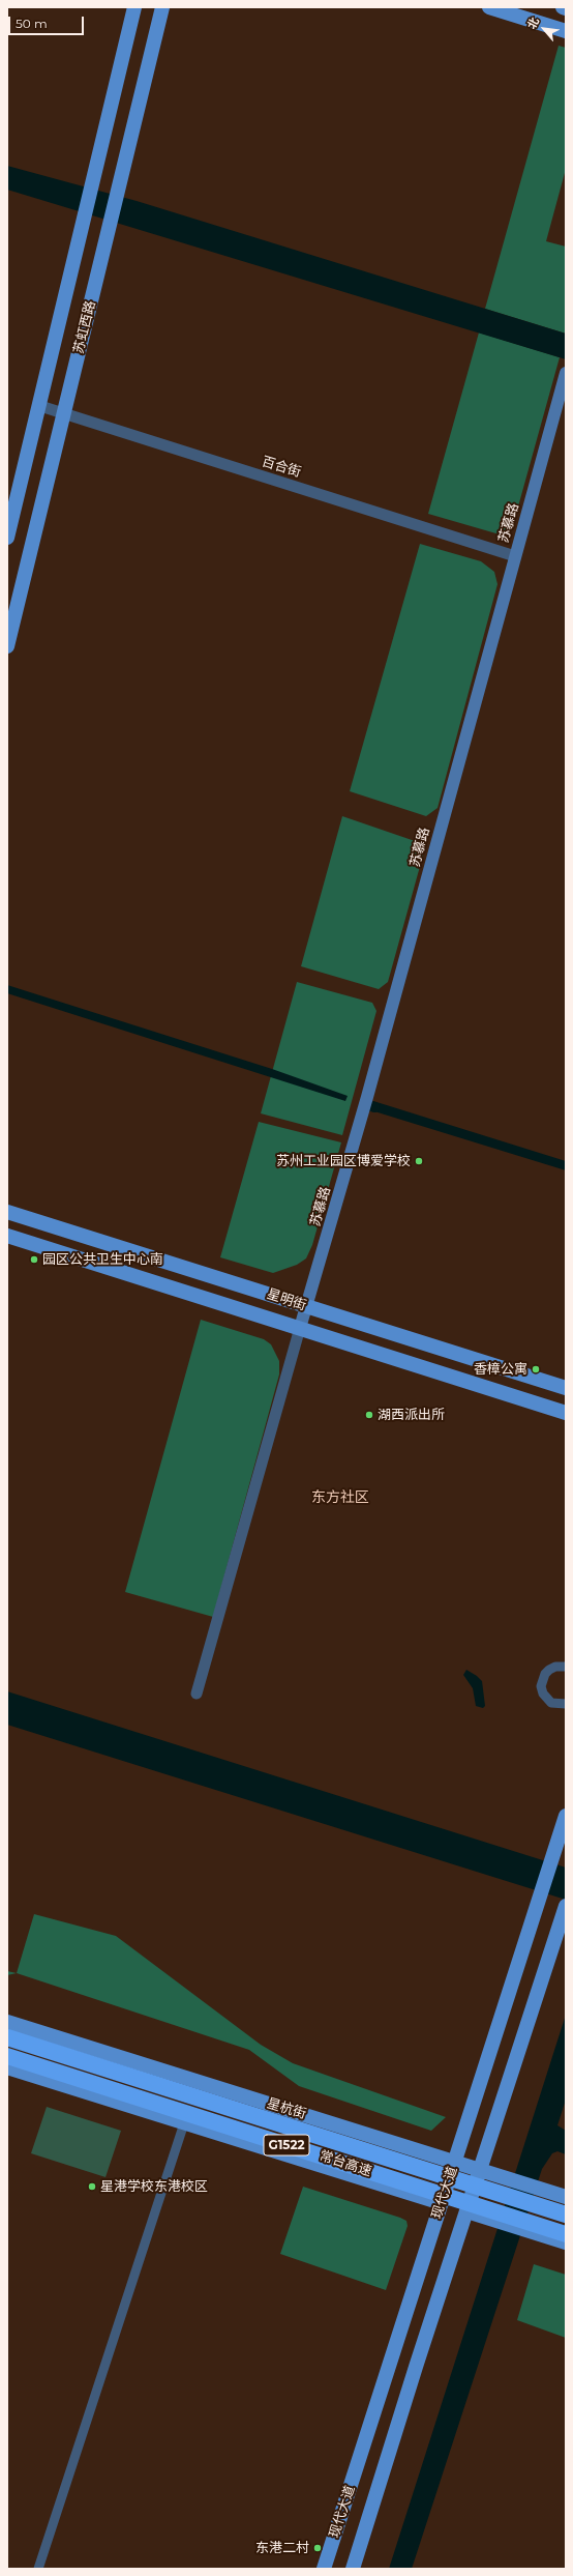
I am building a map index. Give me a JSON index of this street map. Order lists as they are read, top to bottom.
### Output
{
  "streets": {
    "highway": ["G1522", "常台高速"],
    "main road": [
      "苏虹西路",
      "苏慕路",
      "星明街",
      "星杭街",
      "现代大道"
    ],
    "street": ["百合街"]
  },
  "crossings": [
    ["苏虹西路", "百合街"],
    ["百合街", "苏慕路"],
    ["苏慕路", "星明街"],
    ["星杭街", "现代大道"]
  ],
  "districts": ["东方社区"],
  "places": [
    "苏州工业园区博爱学校",
    "园区公共卫生中心南",
    "香樟公寓",
    "湖西派出所",
    "星港学校东港校区",
    "东港二村"
  ],
  "scale_bar": "50 m",
  "north": "top left"
}
